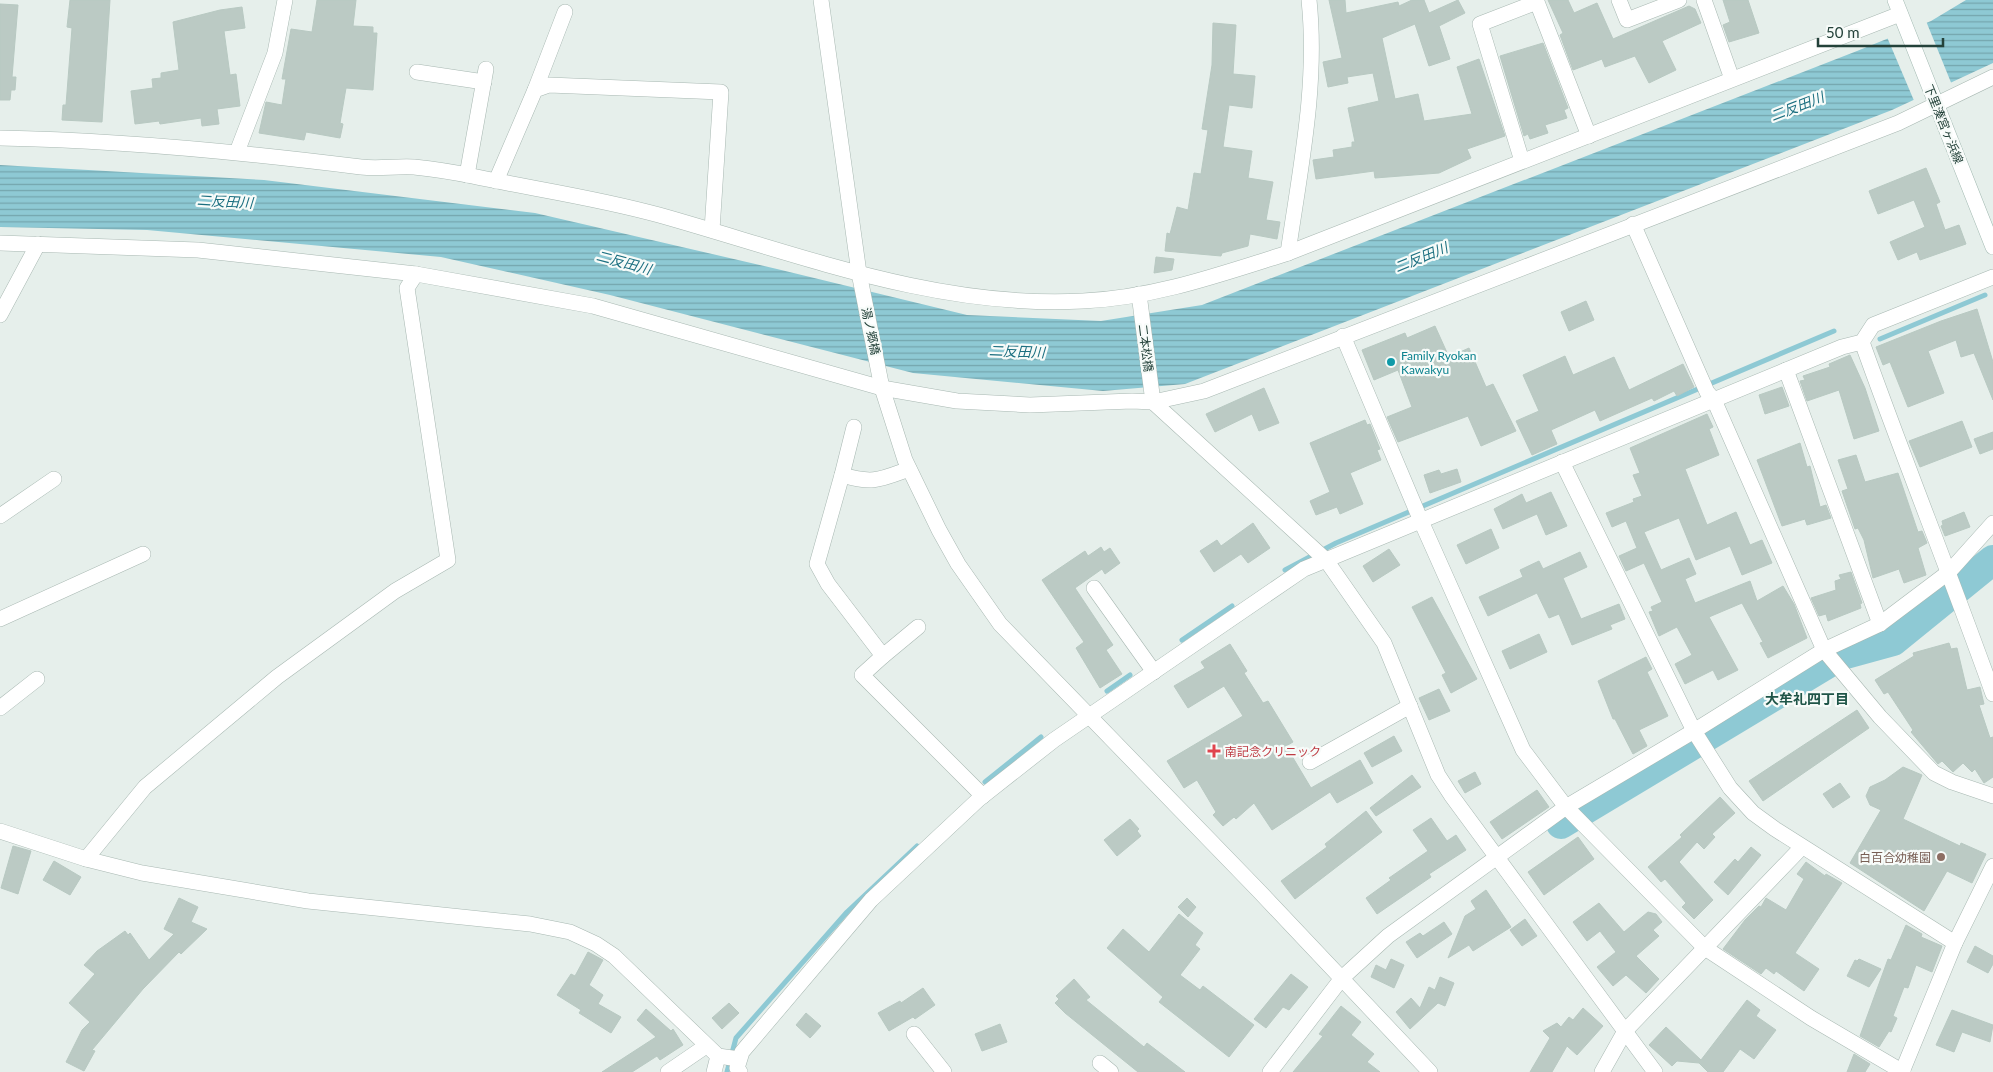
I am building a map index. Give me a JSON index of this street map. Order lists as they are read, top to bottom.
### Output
{
  "streets": {
    "street": ["下里湊宮ヶ浜線", "湯ノ郷橋", "二本松橋"]
  },
  "districts": ["大牟礼四丁目"],
  "water": ["二反田川"],
  "places": {
    "other": ["Family Ryokan Kawakyu", "白百合幼稚園"],
    "health": ["南記念クリニック"]
  },
  "scale_bar": "50 m"
}
